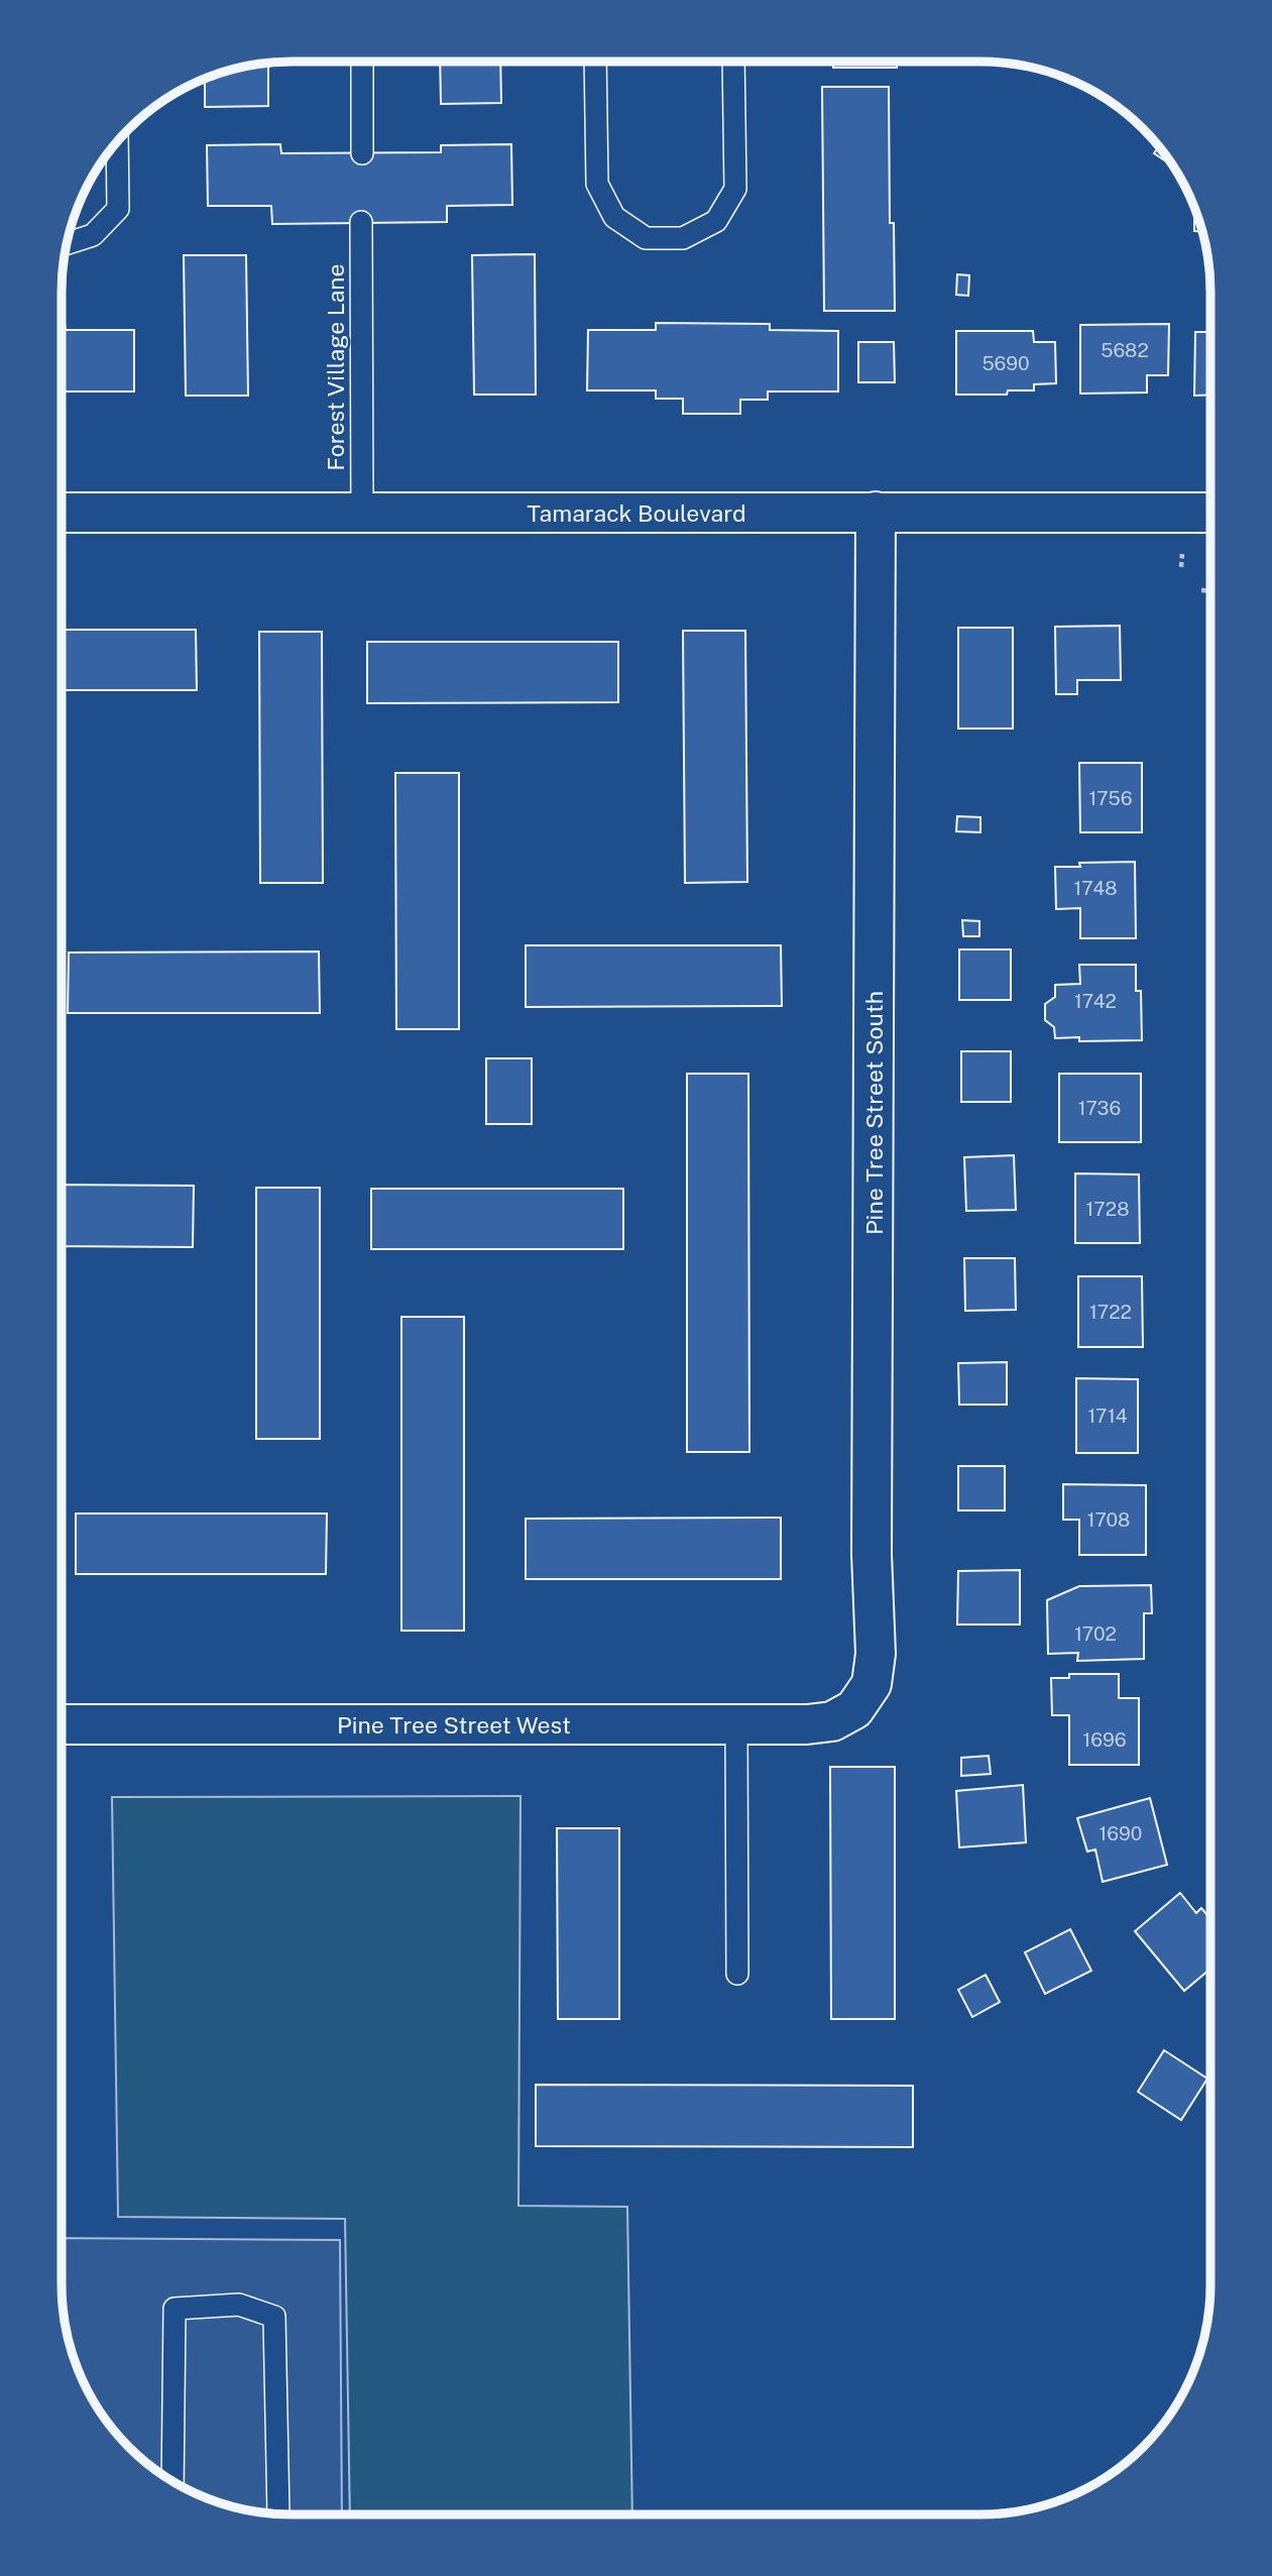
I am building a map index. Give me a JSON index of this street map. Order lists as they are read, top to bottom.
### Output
{
  "streets": {
    "street": ["Tamarack Boulevard", "Pine Tree Street South", "Pine Tree Street West"],
    "lane": ["Forest Village Lane"]
  },
  "crossings": [
    ["Forest Village Lane", "Tamarack Boulevard"],
    ["Tamarack Boulevard", "Pine Tree Street South"],
    ["Pine Tree Street South", "Pine Tree Street West"]
  ],
  "house_numbers": [
    "5682",
    "5690",
    "1756",
    "1748",
    "1742",
    "1736",
    "1728",
    "1722",
    "1714",
    "1708",
    "1702",
    "1696",
    "1690"
  ]
}
